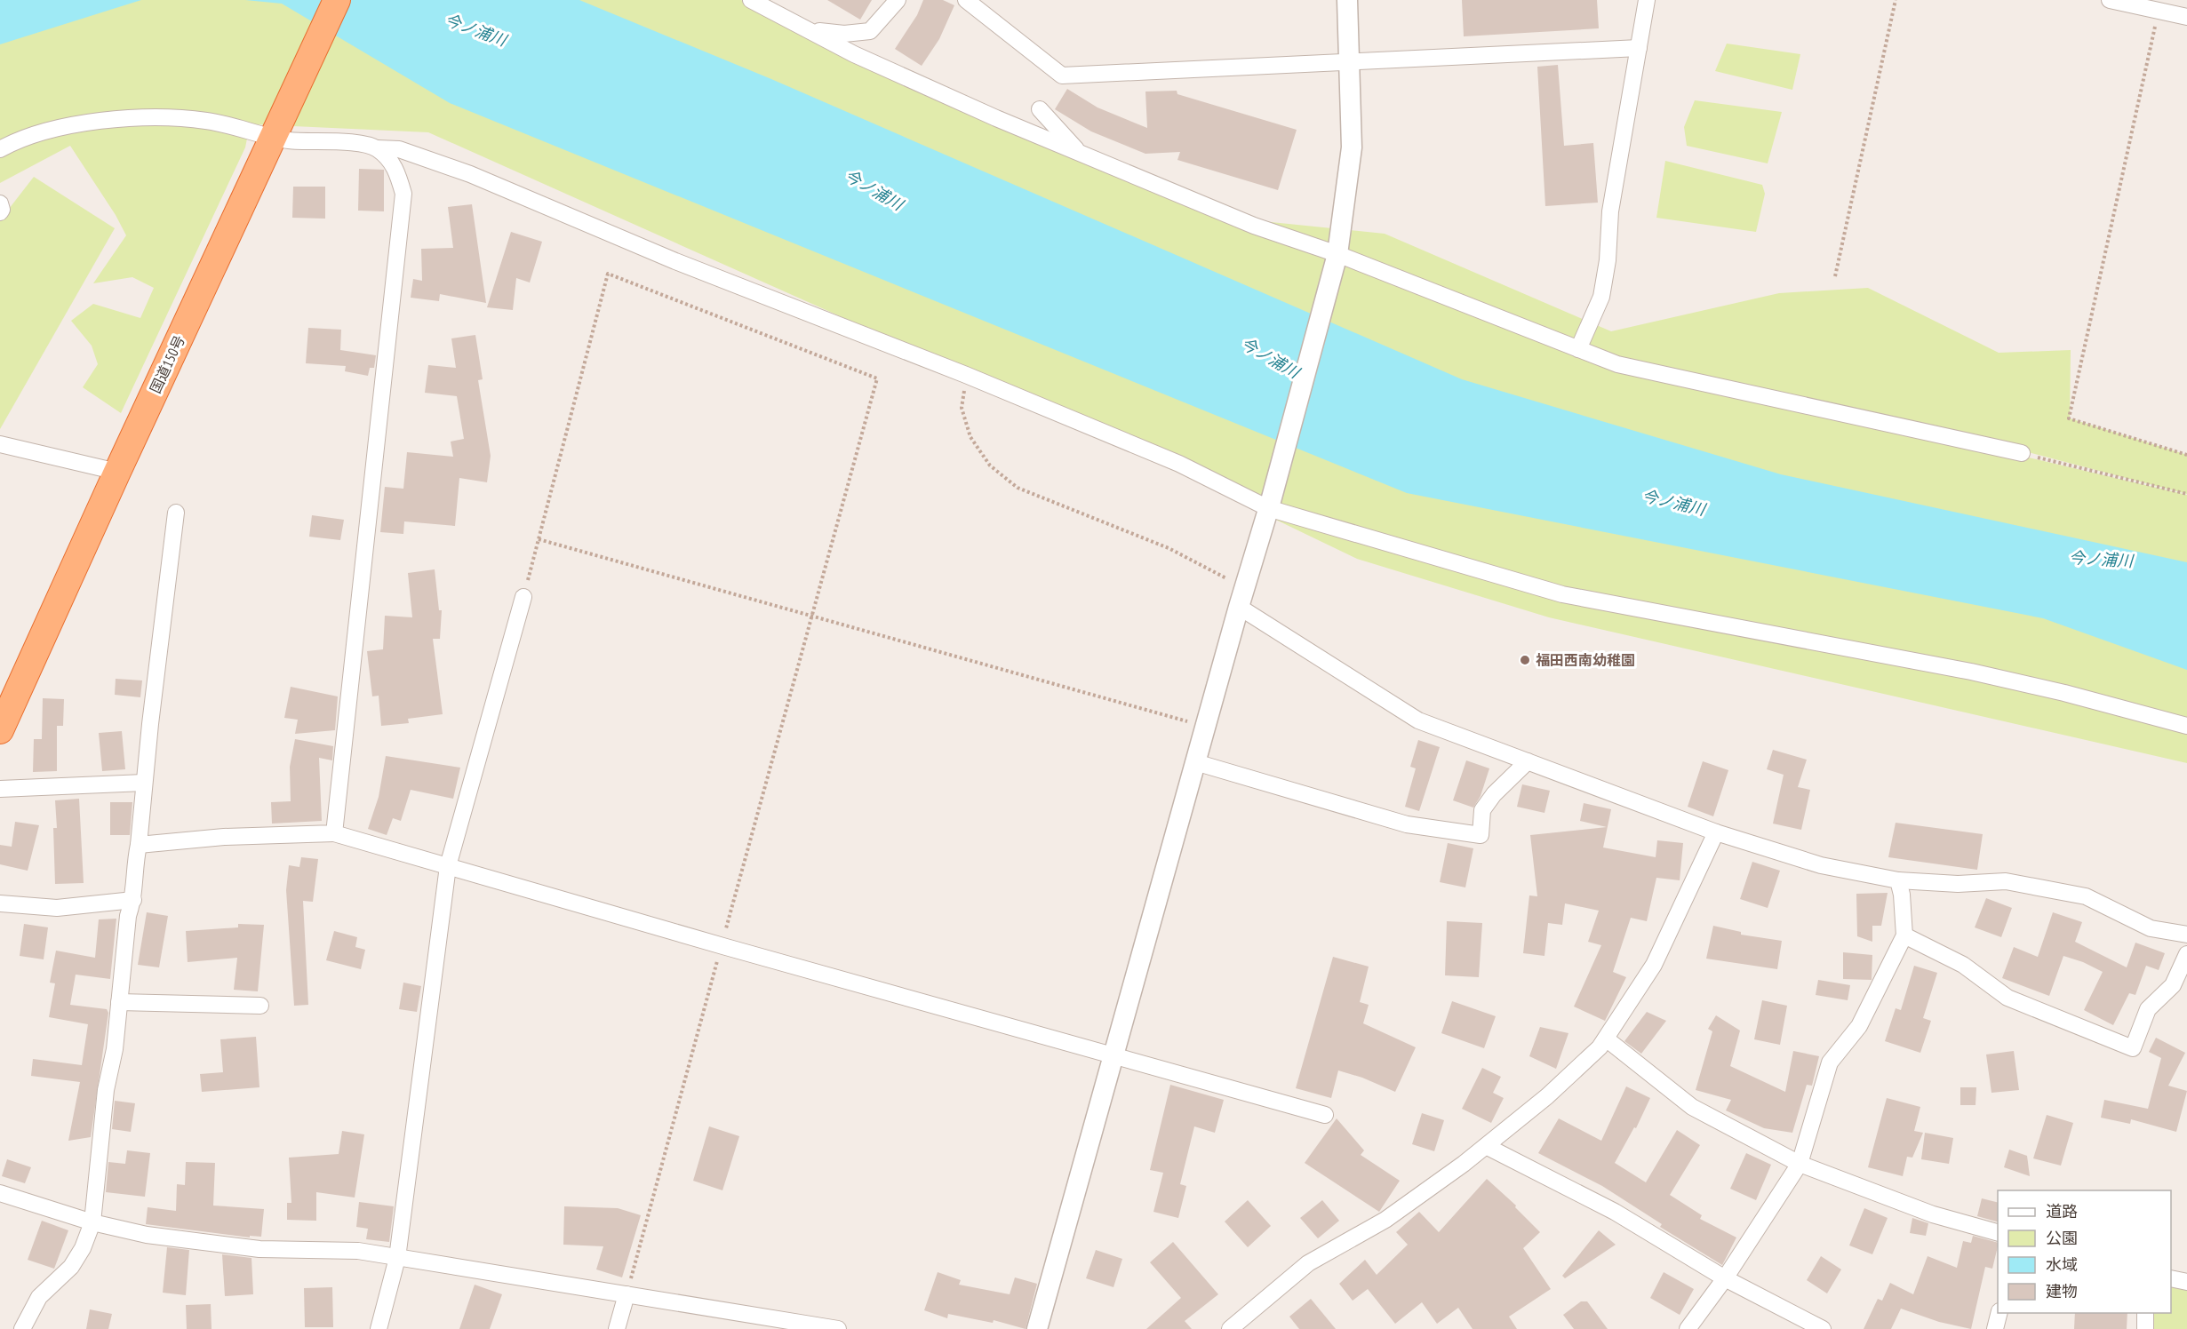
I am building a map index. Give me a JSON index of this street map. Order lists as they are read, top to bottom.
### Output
{
  "streets": {
    "highway": ["国道150号"]
  },
  "water": ["今ノ浦川"],
  "places": ["福田西南幼稚園"],
  "legend": [
    "道路",
    "公園",
    "水域",
    "建物"
  ]
}
